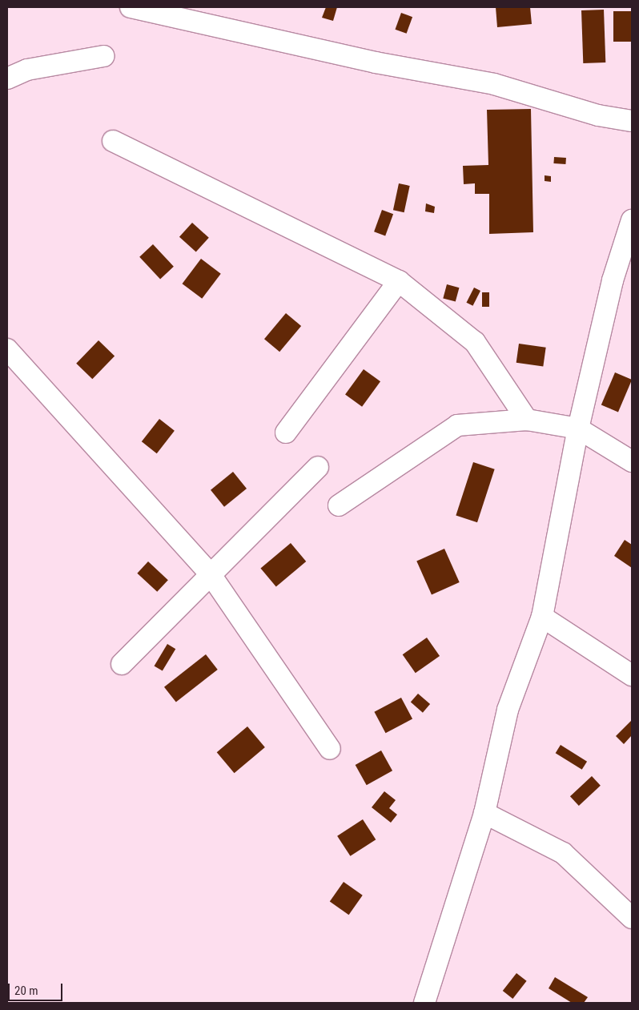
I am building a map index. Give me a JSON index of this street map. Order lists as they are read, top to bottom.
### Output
{
  "scale_bar": "20 m"
}
